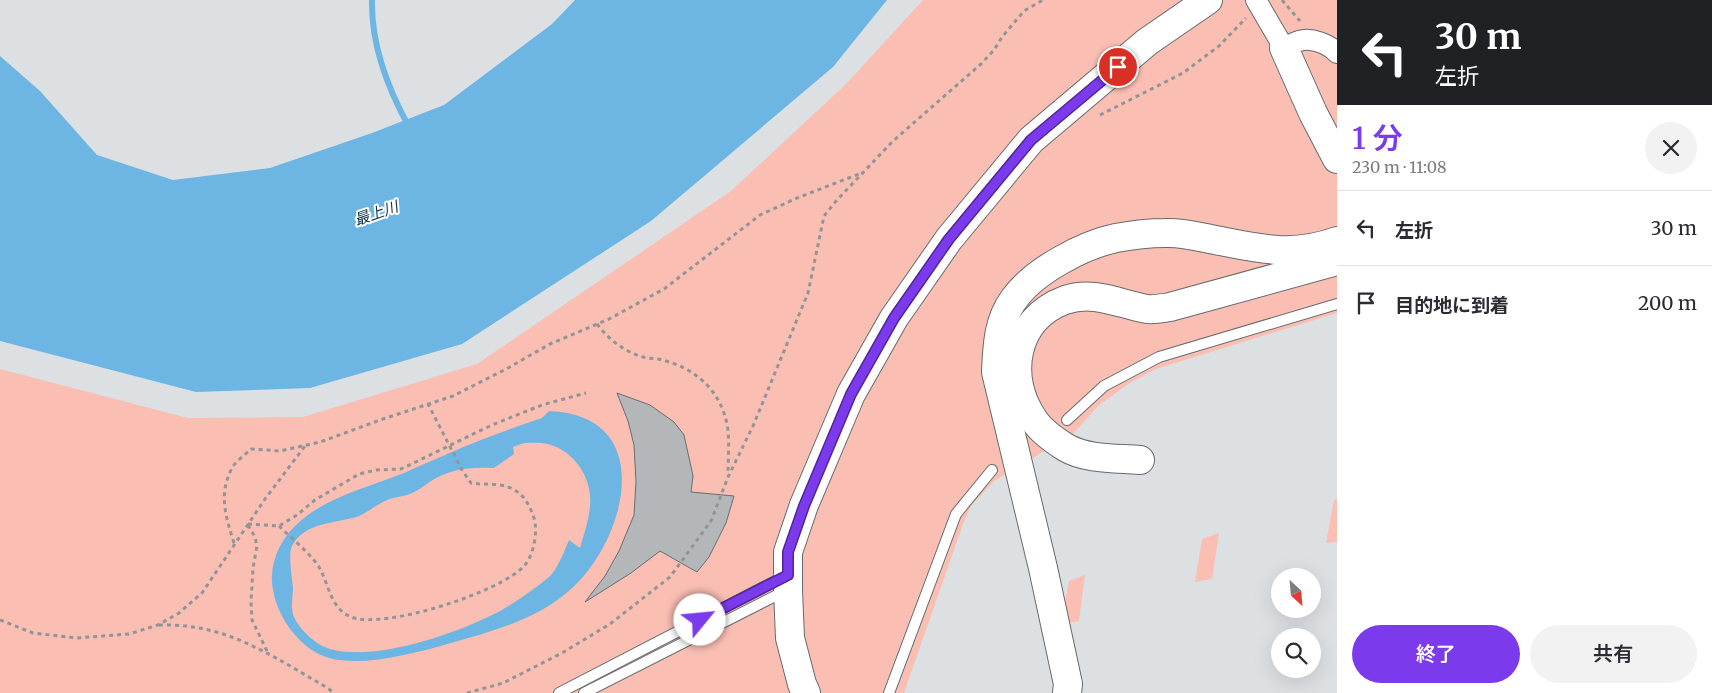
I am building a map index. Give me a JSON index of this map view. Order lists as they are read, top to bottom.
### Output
{
  "water": ["最上川"],
  "north": "bottom right",
  "page": {
    "turn": ["30 m", "左折"],
    "heading": ["1 分", "230 m · 11:08"],
    "list": [
      {
        "name": "左折",
        "value": "30 m"
      },
      {
        "name": "目的地に到着",
        "value": "200 m"
      }
    ],
    "buttons": ["終了", "共有"]
  }
}
